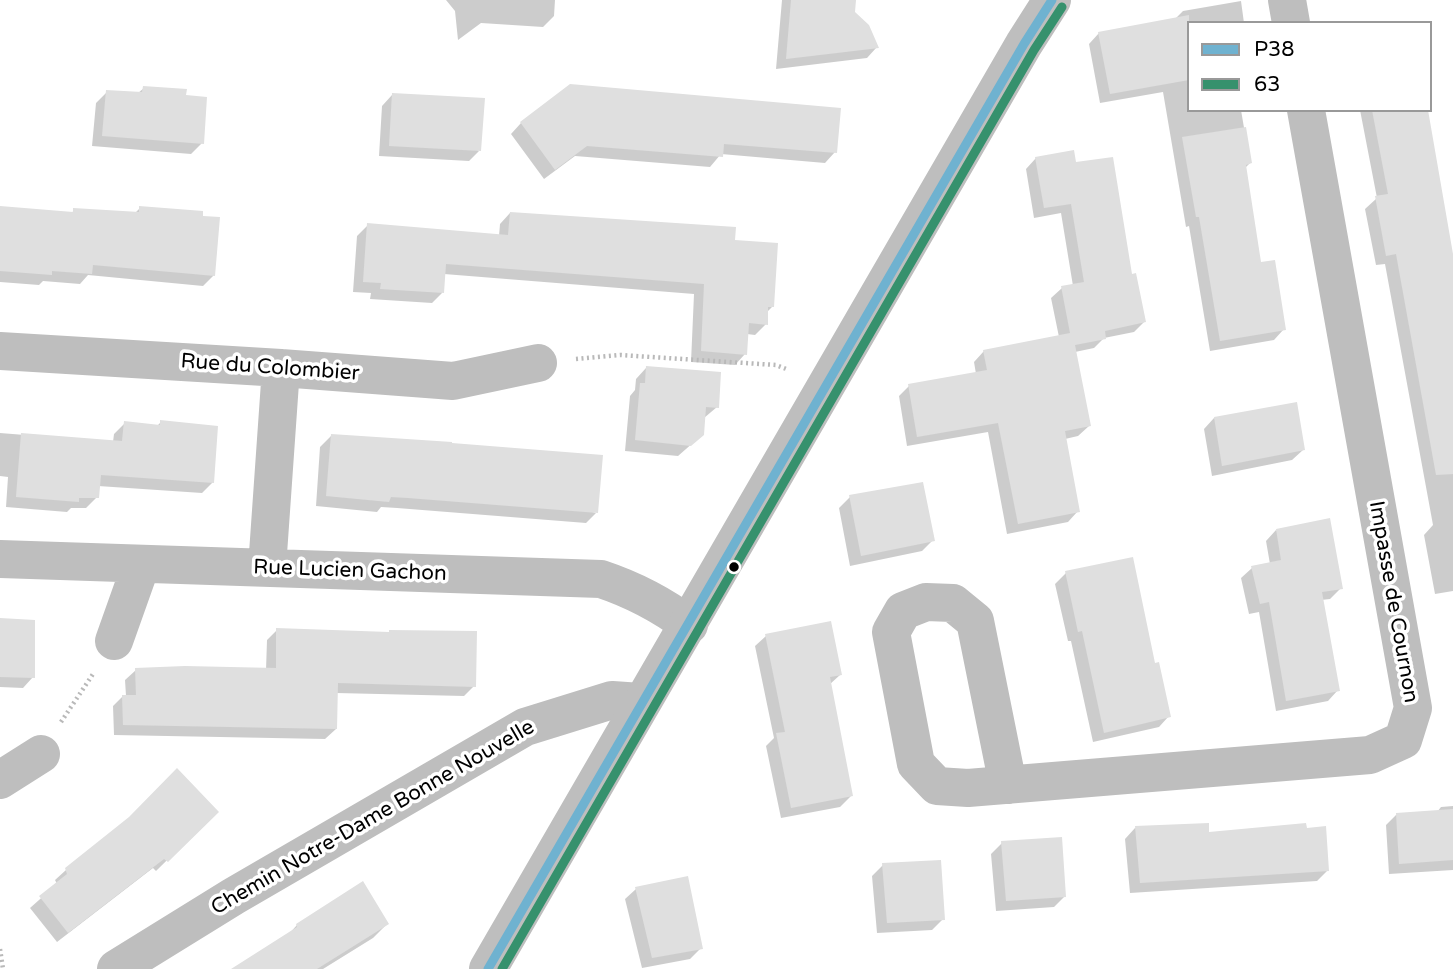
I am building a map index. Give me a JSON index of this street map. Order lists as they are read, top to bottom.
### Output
{
  "streets": {
    "street": [
      "Rue du Colombier",
      "Rue Lucien Gachon",
      "Impasse de Cournon",
      "Chemin Notre-Dame Bonne Nouvelle"
    ]
  },
  "lines": ["transit line P38", "transit line 63"],
  "legend": ["P38", "63"]
}
